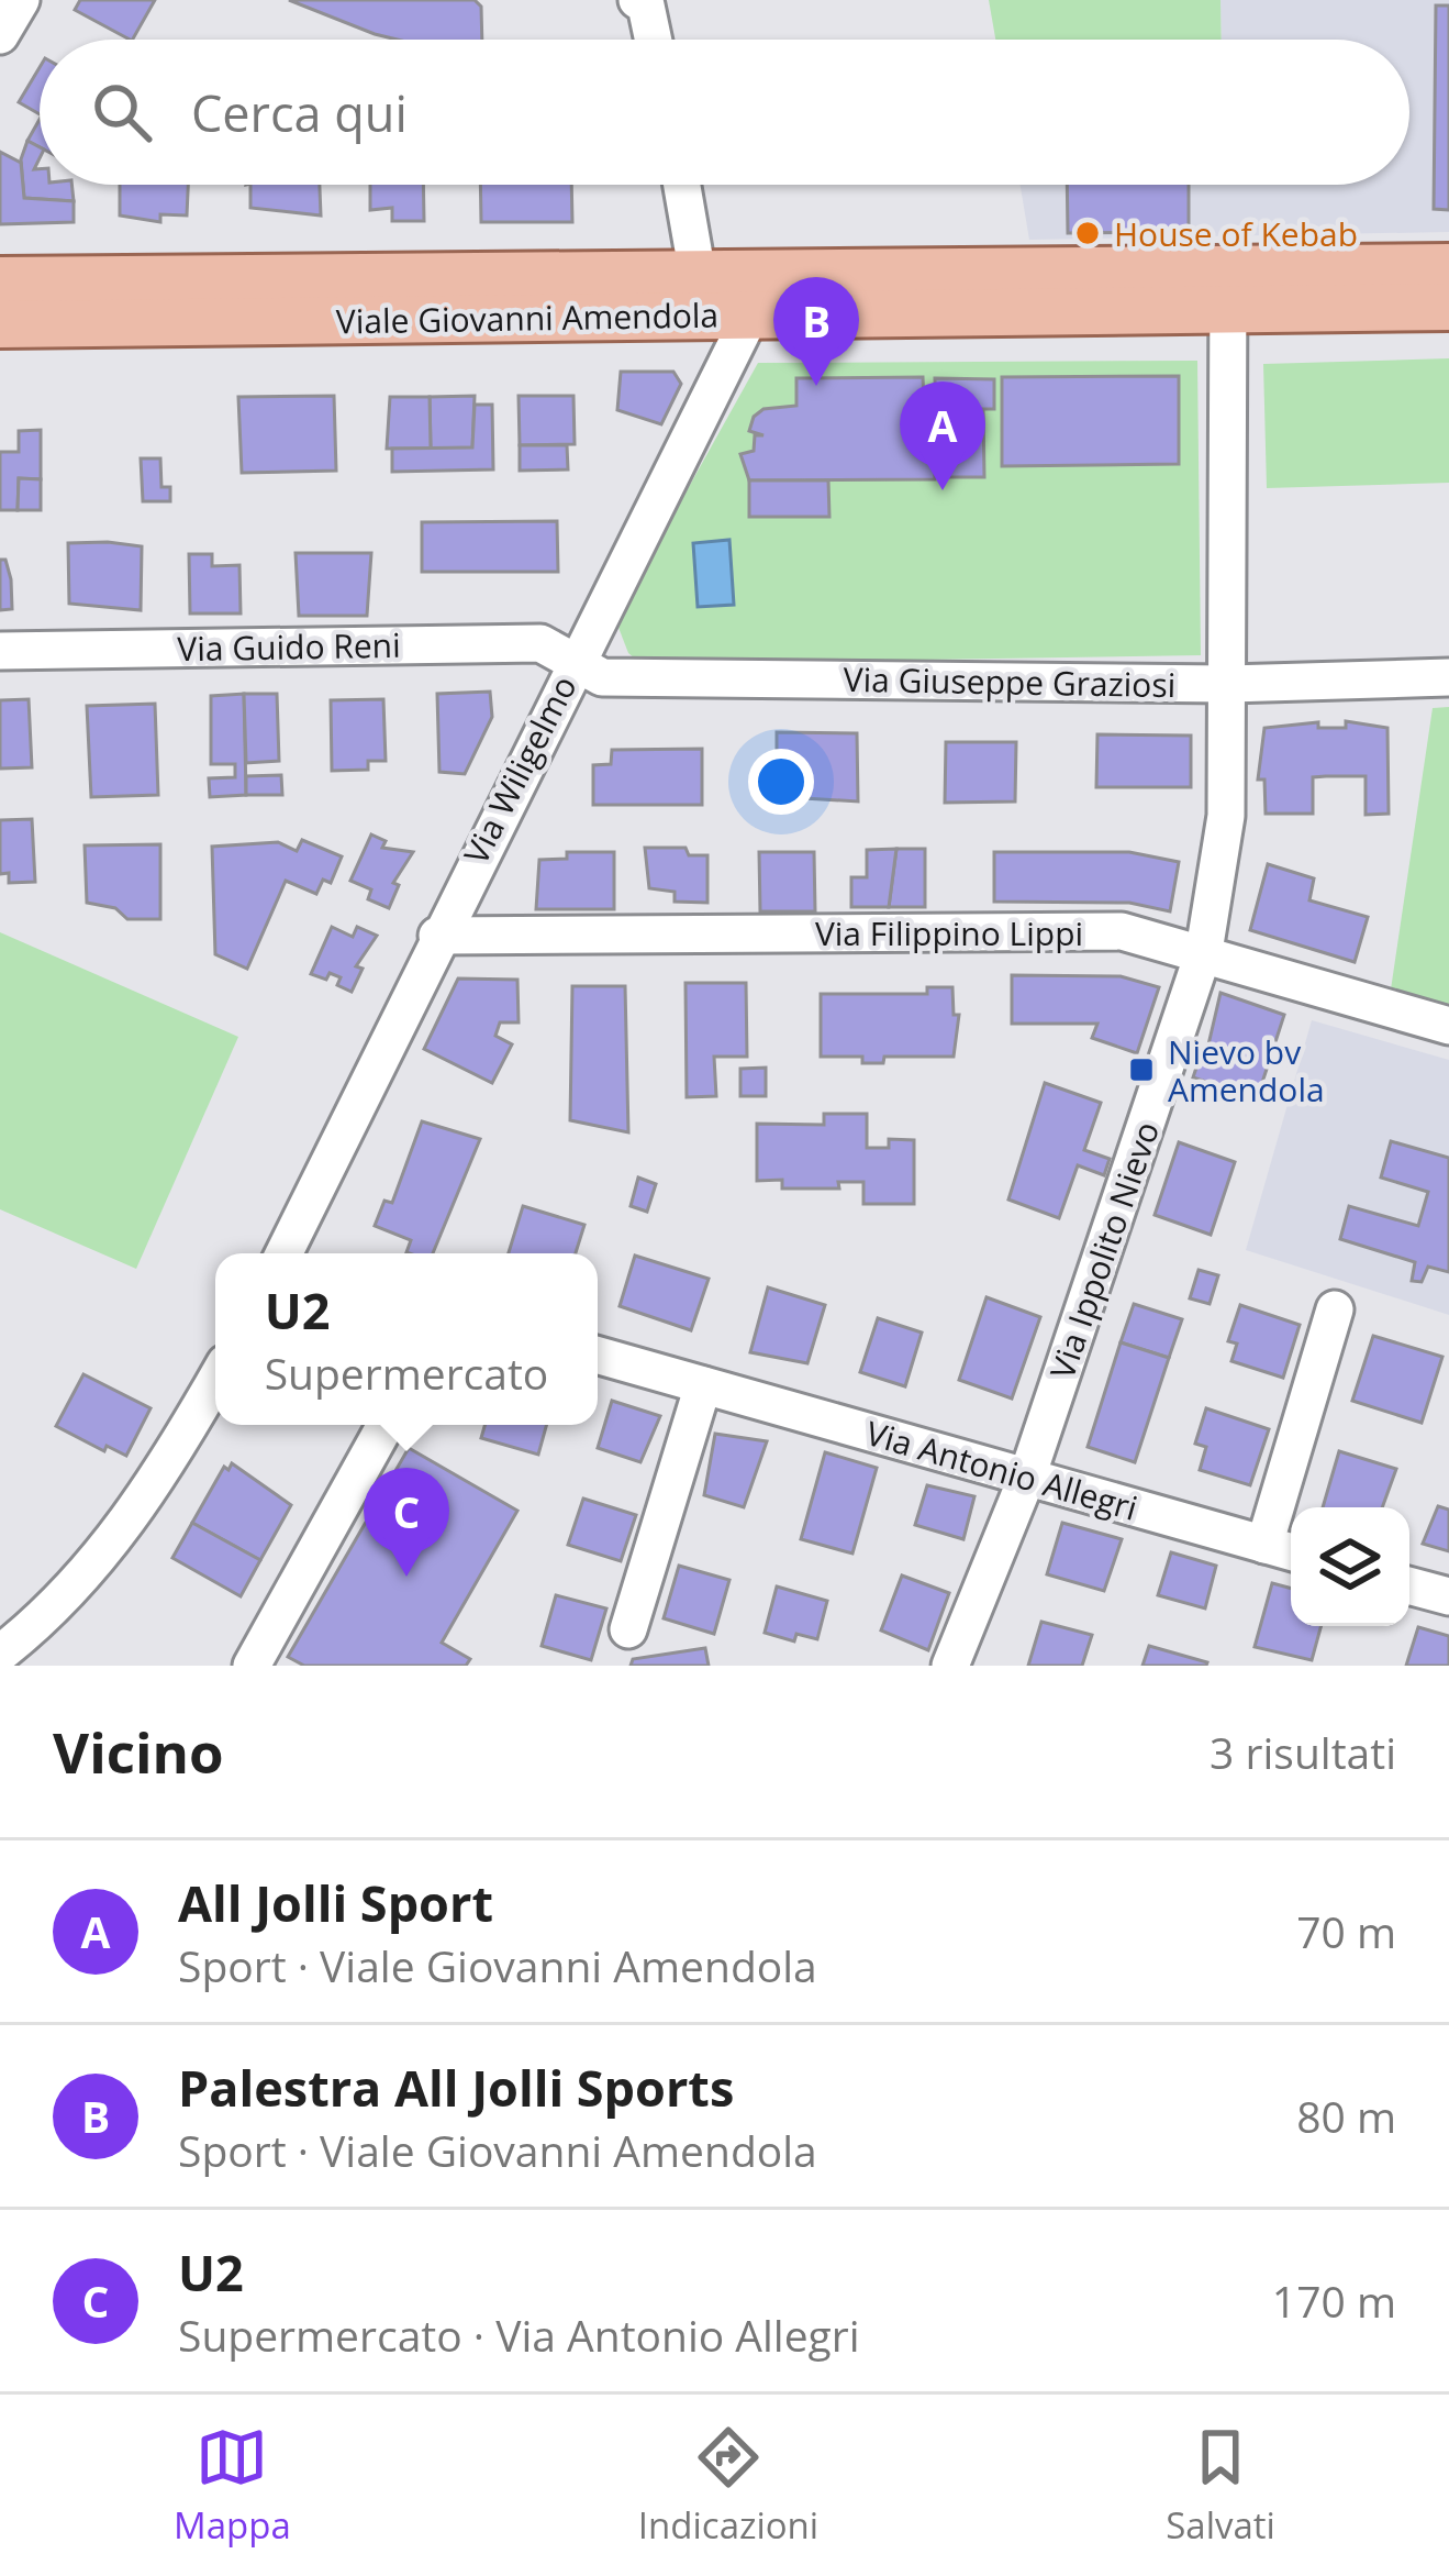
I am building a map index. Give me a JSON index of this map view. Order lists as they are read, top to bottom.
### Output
{
  "streets": {
    "main road": ["Viale Giovanni Amendola"],
    "street": [
      "Via Guido Reni",
      "Via Giuseppe Graziosi",
      "Via Wiligelmo",
      "Via Filippino Lippi",
      "Via Ippolito Nievo",
      "Via Antonio Allegri"
    ]
  },
  "crossings": [
    ["Viale Giovanni Amendola", "Via Wiligelmo"],
    ["Viale Giovanni Amendola", "Via Ippolito Nievo"],
    ["Via Guido Reni", "Via Giuseppe Graziosi"],
    ["Via Guido Reni", "Via Wiligelmo"],
    ["Via Giuseppe Graziosi", "Via Wiligelmo"],
    ["Via Giuseppe Graziosi", "Via Ippolito Nievo"],
    ["Via Wiligelmo", "Via Filippino Lippi"],
    ["Via Filippino Lippi", "Via Ippolito Nievo"],
    ["Via Ippolito Nievo", "Via Antonio Allegri"]
  ],
  "places": {
    "other": ["House of Kebab"],
    "transit": ["Nievo bv Amendola"]
  },
  "page": {
    "search": "Cerca qui",
    "pins": ["B", "A", "C"],
    "popup": ["U2", "Supermercato"],
    "heading": ["Vicino", "3 risultati"],
    "list": [
      {
        "mark": "A",
        "name": "All Jolli Sport",
        "note": "Sport · Viale Giovanni Amendola",
        "value": "70 m"
      },
      {
        "mark": "B",
        "name": "Palestra All Jolli Sports",
        "note": "Sport · Viale Giovanni Amendola",
        "value": "80 m"
      },
      {
        "mark": "C",
        "name": "U2",
        "note": "Supermercato · Via Antonio Allegri",
        "value": "170 m"
      }
    ],
    "nav": ["Mappa", "Indicazioni", "Salvati"]
  }
}
